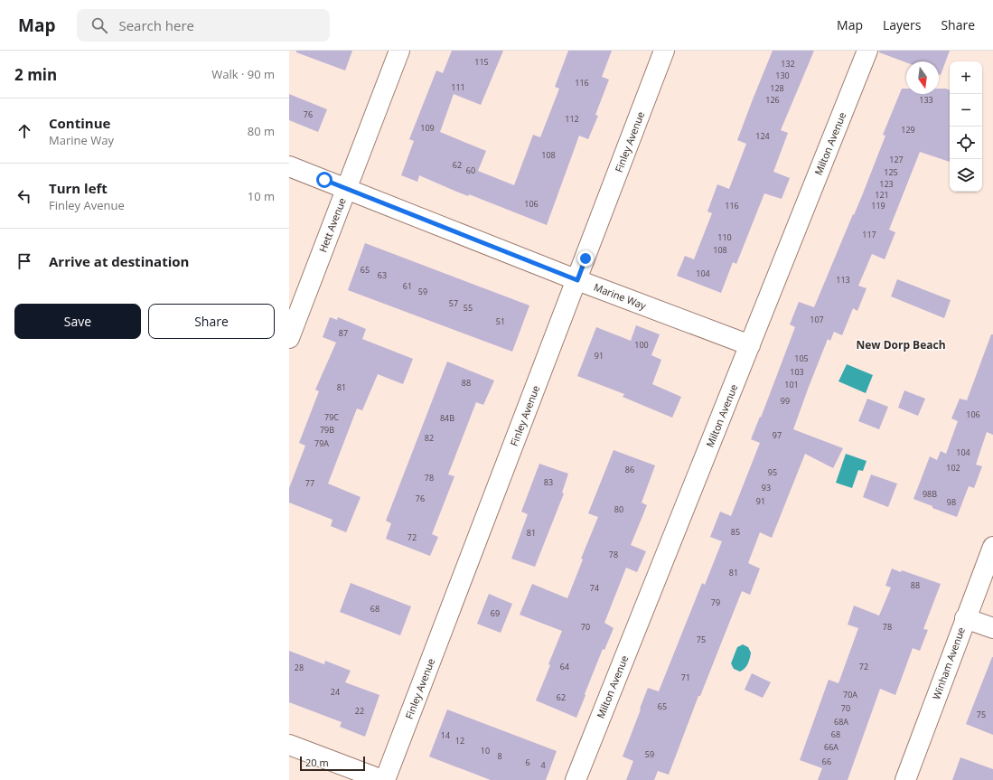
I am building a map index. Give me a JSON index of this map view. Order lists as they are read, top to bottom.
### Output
{
  "streets": {
    "street": [
      "Finley Avenue",
      "Milton Avenue",
      "Hett Avenue",
      "Marine Way",
      "Winham Avenue"
    ]
  },
  "crossings": [
    ["Finley Avenue", "Marine Way"],
    ["Milton Avenue", "Marine Way"],
    ["Hett Avenue", "Marine Way"]
  ],
  "districts": ["New Dorp Beach"],
  "house_numbers": [
    "115",
    "132",
    "130",
    "116",
    "111",
    "128",
    "126",
    "133",
    "76",
    "112",
    "109",
    "129",
    "124",
    "108",
    "127",
    "62",
    "60",
    "125",
    "123",
    "121",
    "106",
    "116",
    "119",
    "117",
    "110",
    "108",
    "65",
    "104",
    "63",
    "113",
    "61",
    "59",
    "57",
    "55",
    "107",
    "51",
    "87",
    "100",
    "91",
    "105",
    "103",
    "88",
    "101",
    "81",
    "99",
    "106",
    "79C",
    "84B",
    "79B",
    "97",
    "82",
    "79A",
    "104",
    "102",
    "86",
    "95",
    "78",
    "83",
    "77",
    "93",
    "98B",
    "76",
    "91",
    "98",
    "80",
    "85",
    "81",
    "72",
    "78",
    "81",
    "88",
    "74",
    "79",
    "68",
    "69",
    "70",
    "78",
    "75",
    "64",
    "72",
    "28",
    "71",
    "24",
    "70A",
    "62",
    "65",
    "70",
    "22",
    "75",
    "68A",
    "68",
    "14",
    "12",
    "66A",
    "10",
    "59",
    "8",
    "66",
    "6",
    "4"
  ],
  "scale_bar": "20 m",
  "north": "bottom",
  "page": {
    "header": "Map",
    "search": "Search here",
    "nav": ["Map", "Layers", "Share"],
    "heading": ["2 min", "Walk · 90 m"],
    "map_buttons": ["+", "−"],
    "list": [
      ["Continue", "Marine Way", "80 m"],
      ["Turn left", "Finley Avenue", "10 m"],
      "Arrive at destination"
    ],
    "buttons": ["Save", "Share"],
    "scale": "20 m"
  }
}
